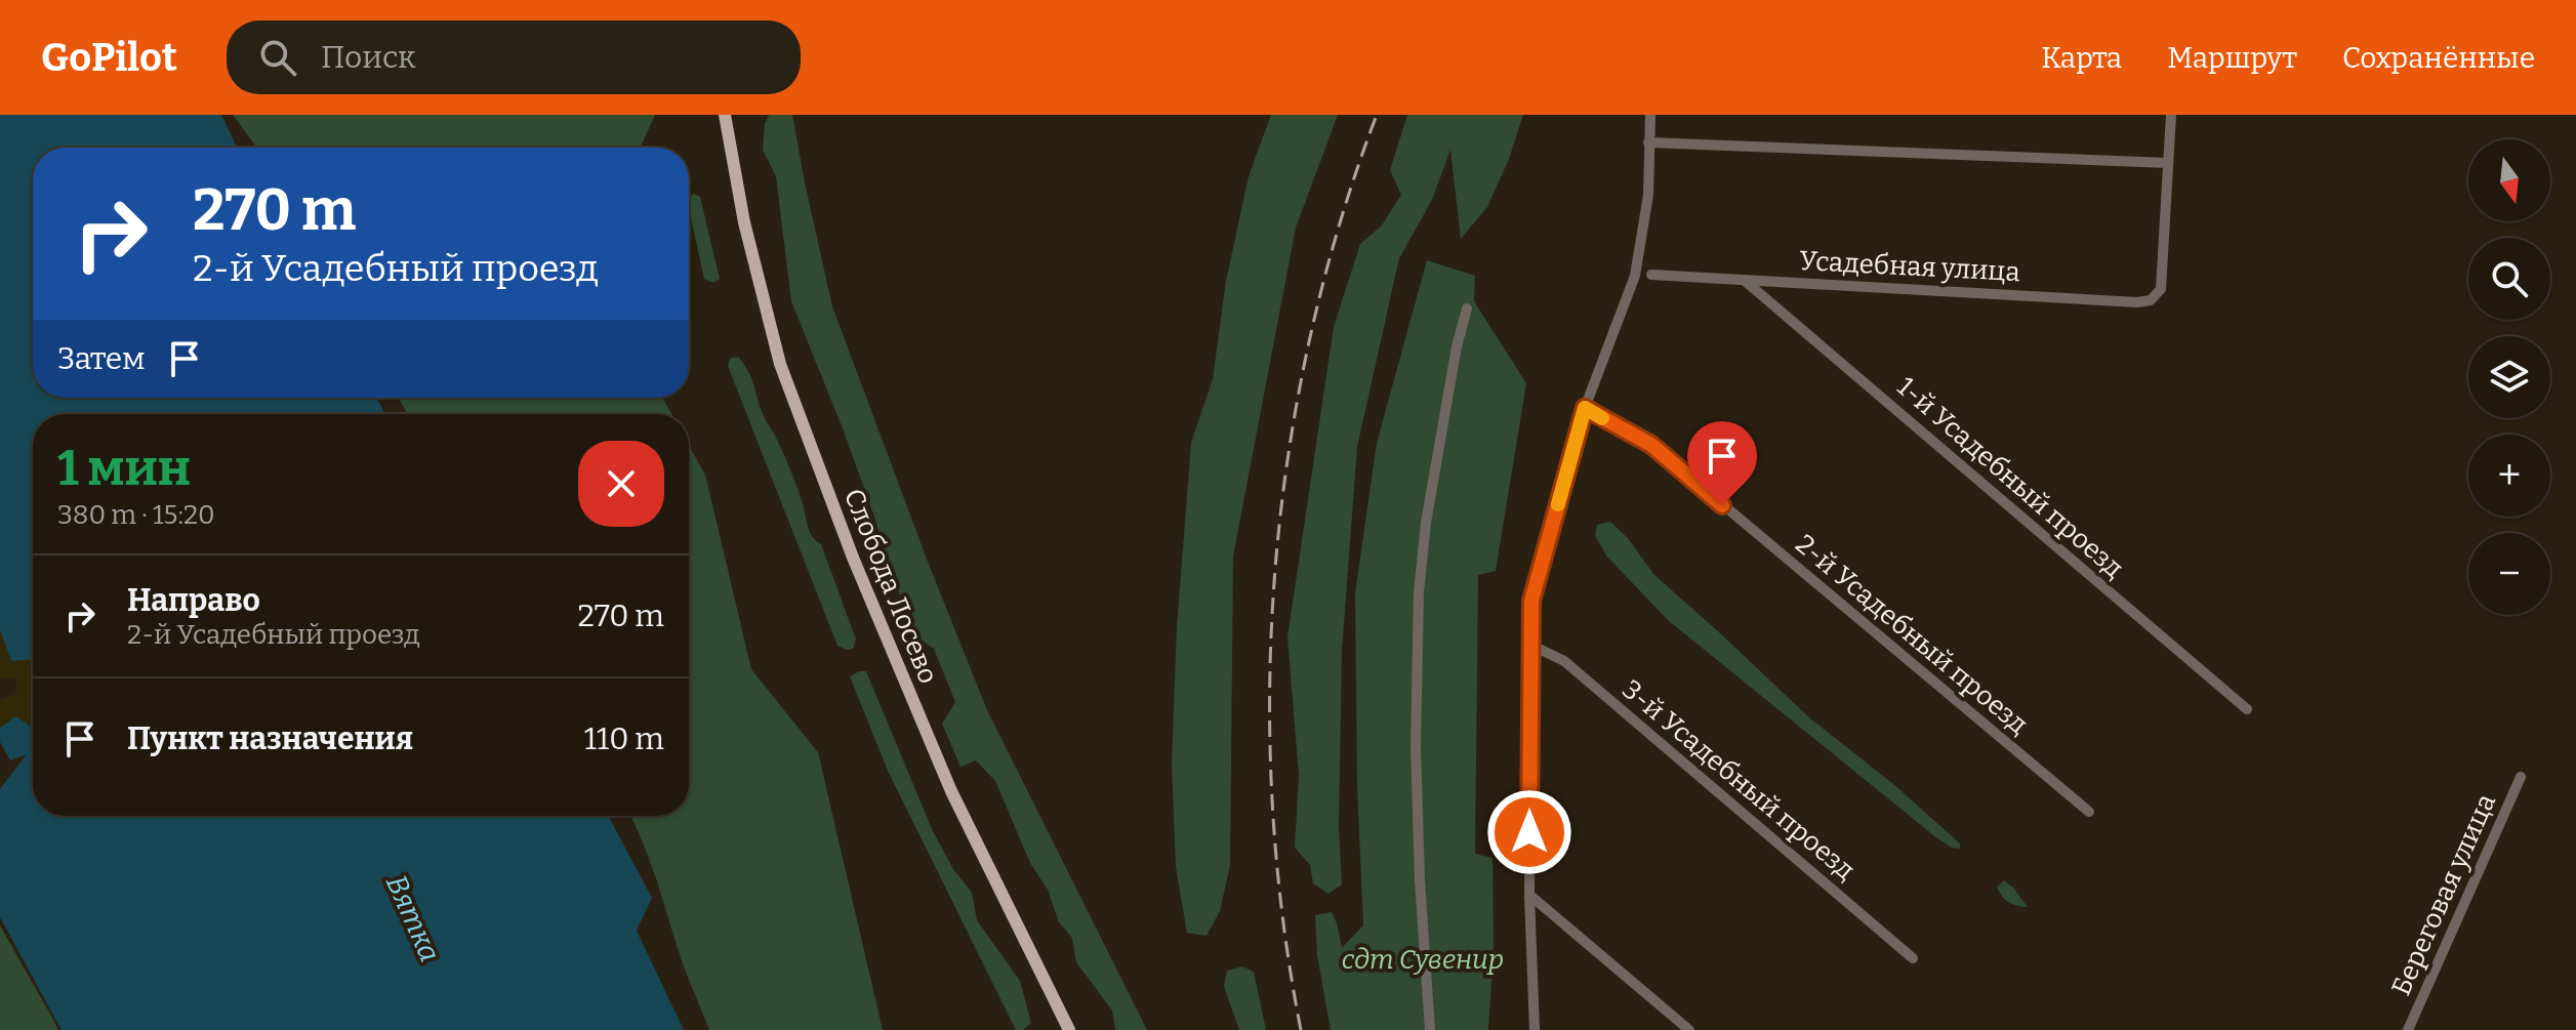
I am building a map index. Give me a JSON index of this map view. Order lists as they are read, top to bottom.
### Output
{
  "streets": {
    "main road": ["Слобода Лосево"],
    "street": [
      "Усадебная улица",
      "1-й Усадебный проезд",
      "2-й Усадебный проезд",
      "3-й Усадебный проезд",
      "Береговая улица"
    ]
  },
  "crossings": [
    ["Усадебная улица", "1-й Усадебный проезд"]
  ],
  "water": ["Вятка"],
  "parks": ["сдт Сувенир"],
  "north": "bottom",
  "page": {
    "header": "GoPilot",
    "search": "Поиск",
    "nav": ["Карта", "Маршрут", "Сохранённые"],
    "map_buttons": ["+", "−"],
    "turn": ["270 m", "2-й Усадебный проезд"],
    "then": "Затем",
    "heading": ["1 мин", "380 m · 15:20"],
    "list": [
      {
        "name": "Направо",
        "note": "2-й Усадебный проезд",
        "value": "270 m"
      },
      {
        "name": "Пункт назначения",
        "value": "110 m"
      }
    ]
  }
}
